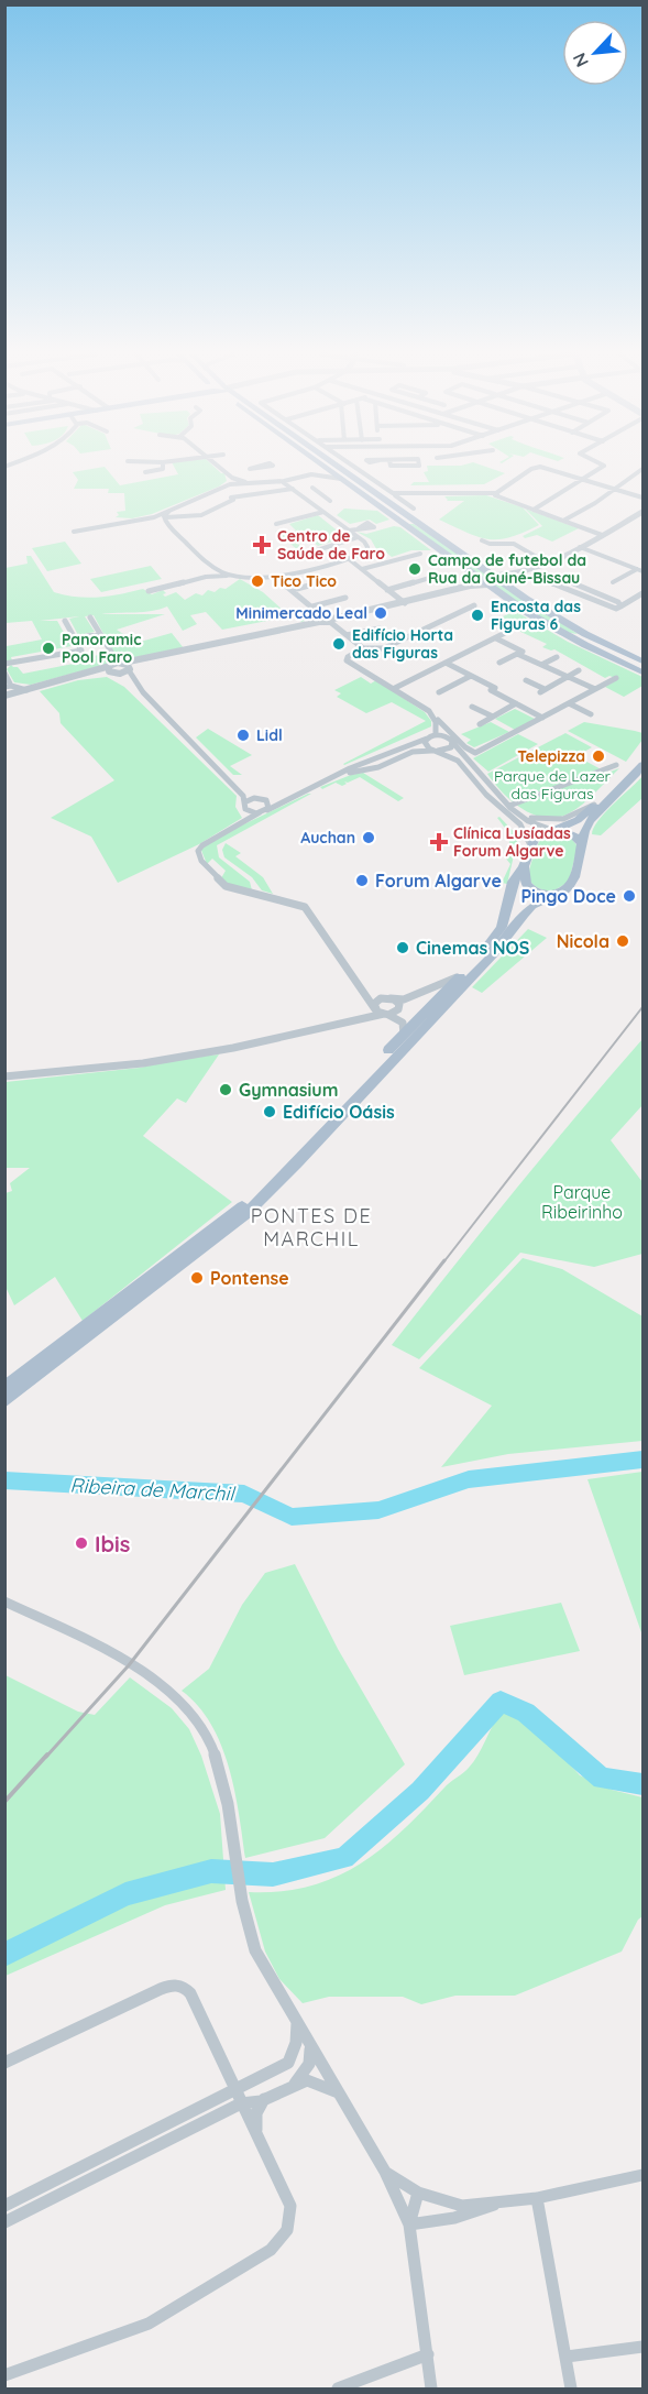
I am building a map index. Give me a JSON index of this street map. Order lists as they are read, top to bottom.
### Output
{
  "districts": ["PONTES DE MARCHIL"],
  "water": ["Ribeira de Marchil"],
  "parks": ["Parque de Lazer das Figuras", "Parque Ribeirinho"],
  "places": {
    "health": ["Centro de Saúde de Faro", "Clínica Lusíadas Forum Algarve"],
    "other": [
      "Campo de futebol da Rua da Guiné-Bissau",
      "Tico Tico",
      "Minimercado Leal",
      "Encosta das Figuras 6",
      "Edifício Horta das Figuras",
      "Panoramic Pool Faro",
      "Lidl",
      "Telepizza",
      "Auchan",
      "Forum Algarve",
      "Pingo Doce",
      "Nicola",
      "Cinemas NOS",
      "Gymnasium",
      "Edifício Oásis",
      "Pontense",
      "Ibis"
    ]
  },
  "north": "bottom left"
}
